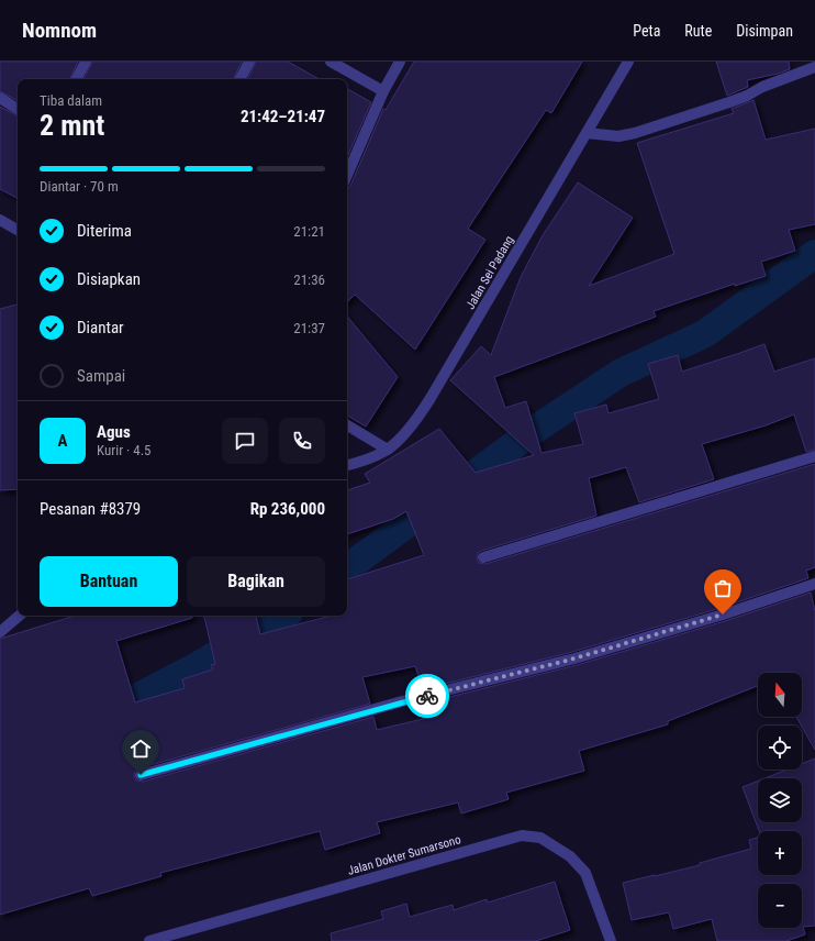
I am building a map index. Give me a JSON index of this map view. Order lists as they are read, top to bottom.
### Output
{
  "streets": {
    "street": ["Jalan Sei Padang", "Jalan Dokter Sumarsono"]
  },
  "north": "top",
  "page": {
    "header": "Nomnom",
    "nav": ["Peta", "Rute", "Disimpan"],
    "heading": ["2 mnt", "Tiba dalam", "21:42–21:47"],
    "panel": [
      "Agus",
      "Kurir · 4.5",
      "Pesanan #8379",
      "Rp 236,000"
    ],
    "bar": "Diantar · 70 m",
    "list": [
      ["Diterima", "21:21"],
      ["Disiapkan", "21:36"],
      ["Diantar", "21:37"],
      "Sampai"
    ],
    "round": "A",
    "buttons": ["Bantuan", "Bagikan"],
    "map_buttons": ["+", "−"]
  }
}
